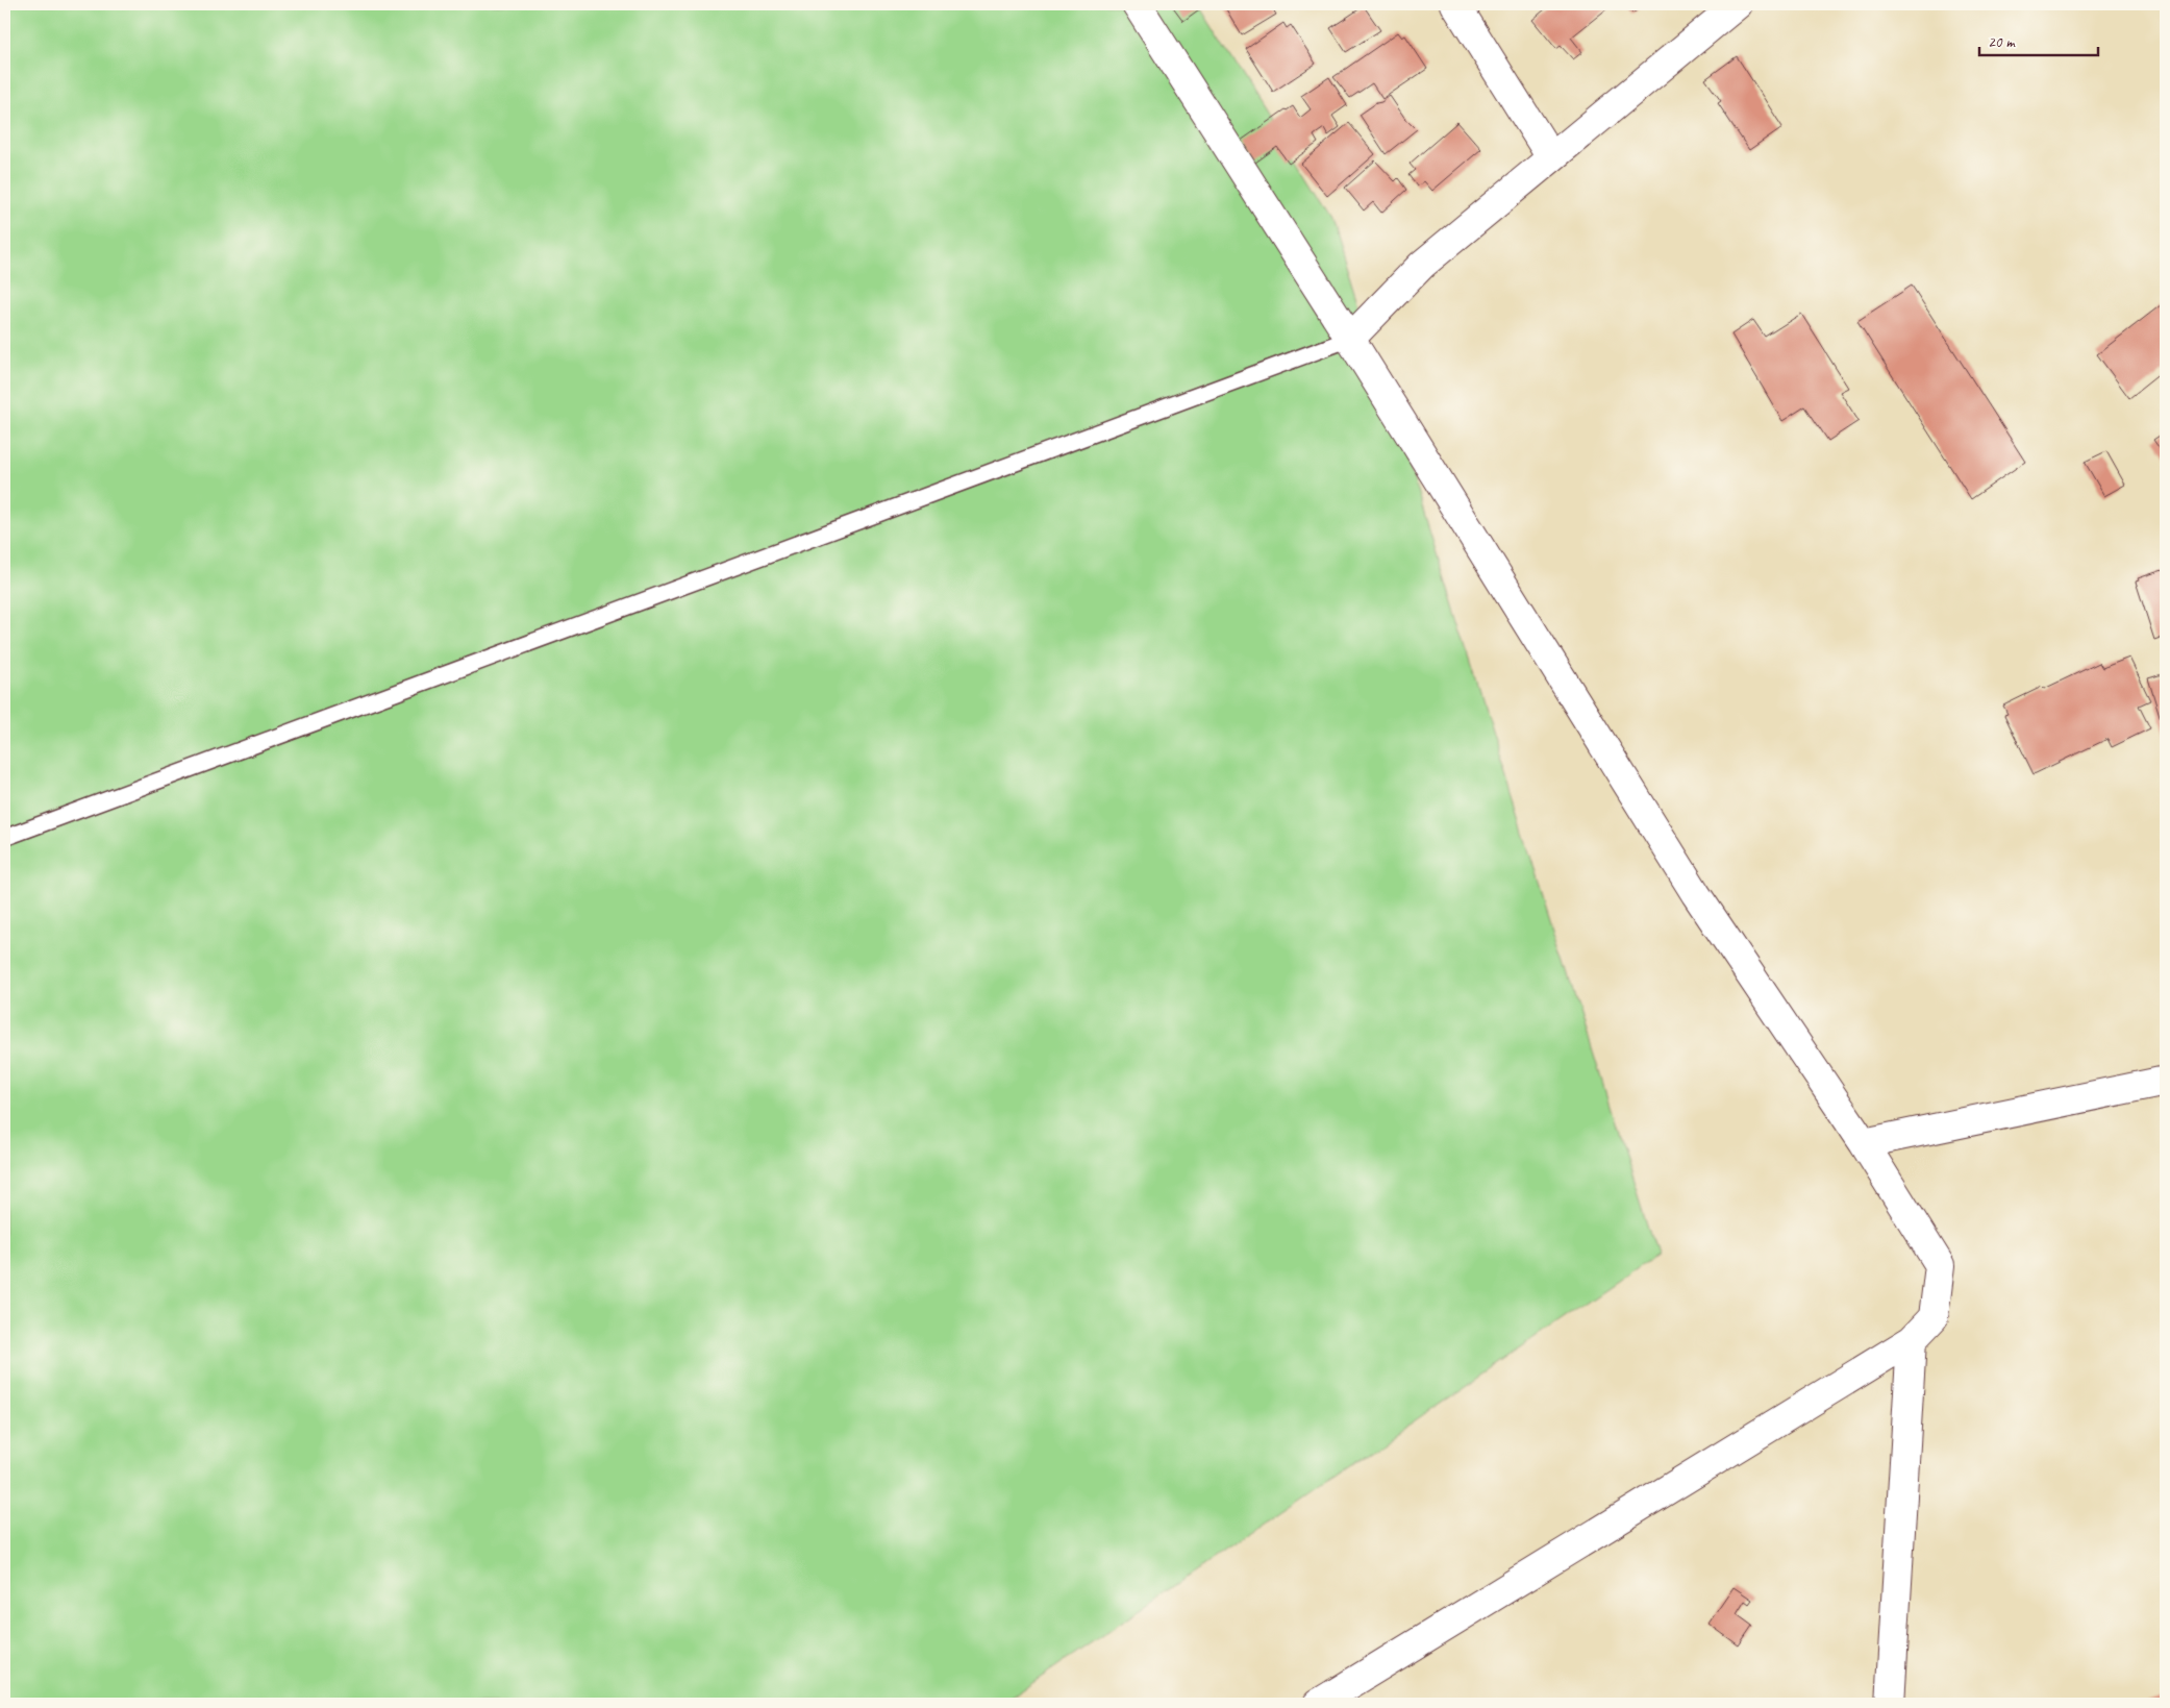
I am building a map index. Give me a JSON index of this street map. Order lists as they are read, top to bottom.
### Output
{
  "scale_bar": "20 m"
}
